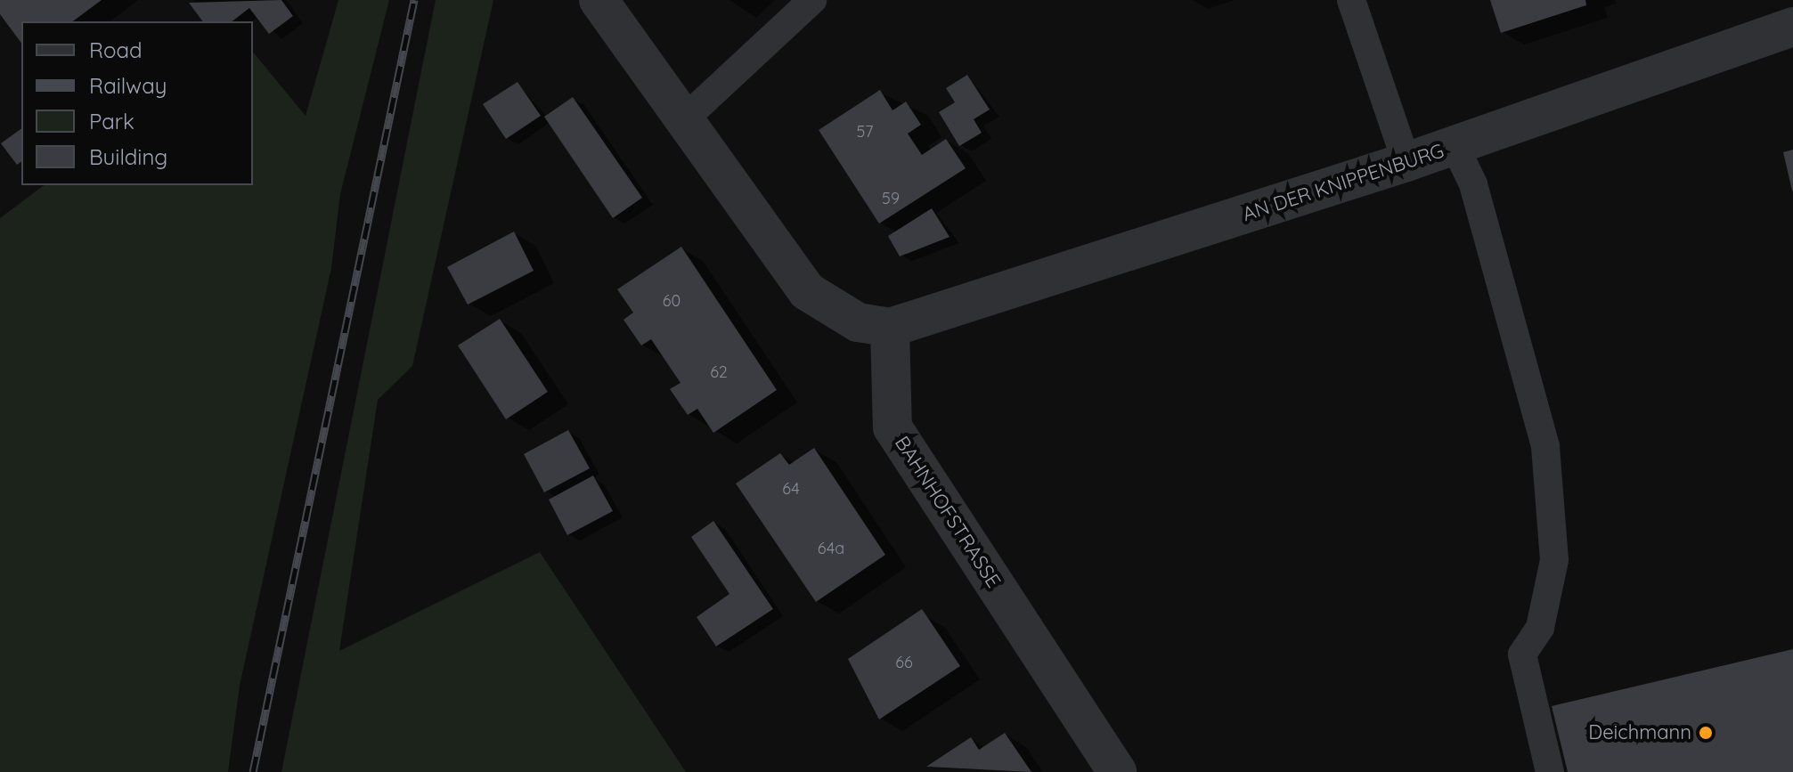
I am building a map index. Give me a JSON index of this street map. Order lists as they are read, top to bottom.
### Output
{
  "streets": {
    "street": ["AN DER KNIPPENBURG", "BAHNHOFSTRASSE"]
  },
  "crossings": [
    ["AN DER KNIPPENBURG", "BAHNHOFSTRASSE"]
  ],
  "places": ["Deichmann"],
  "house_numbers": [
    "57",
    "59",
    "60",
    "62",
    "64",
    "64a",
    "66"
  ],
  "legend": [
    "Road",
    "Railway",
    "Park",
    "Building"
  ]
}
